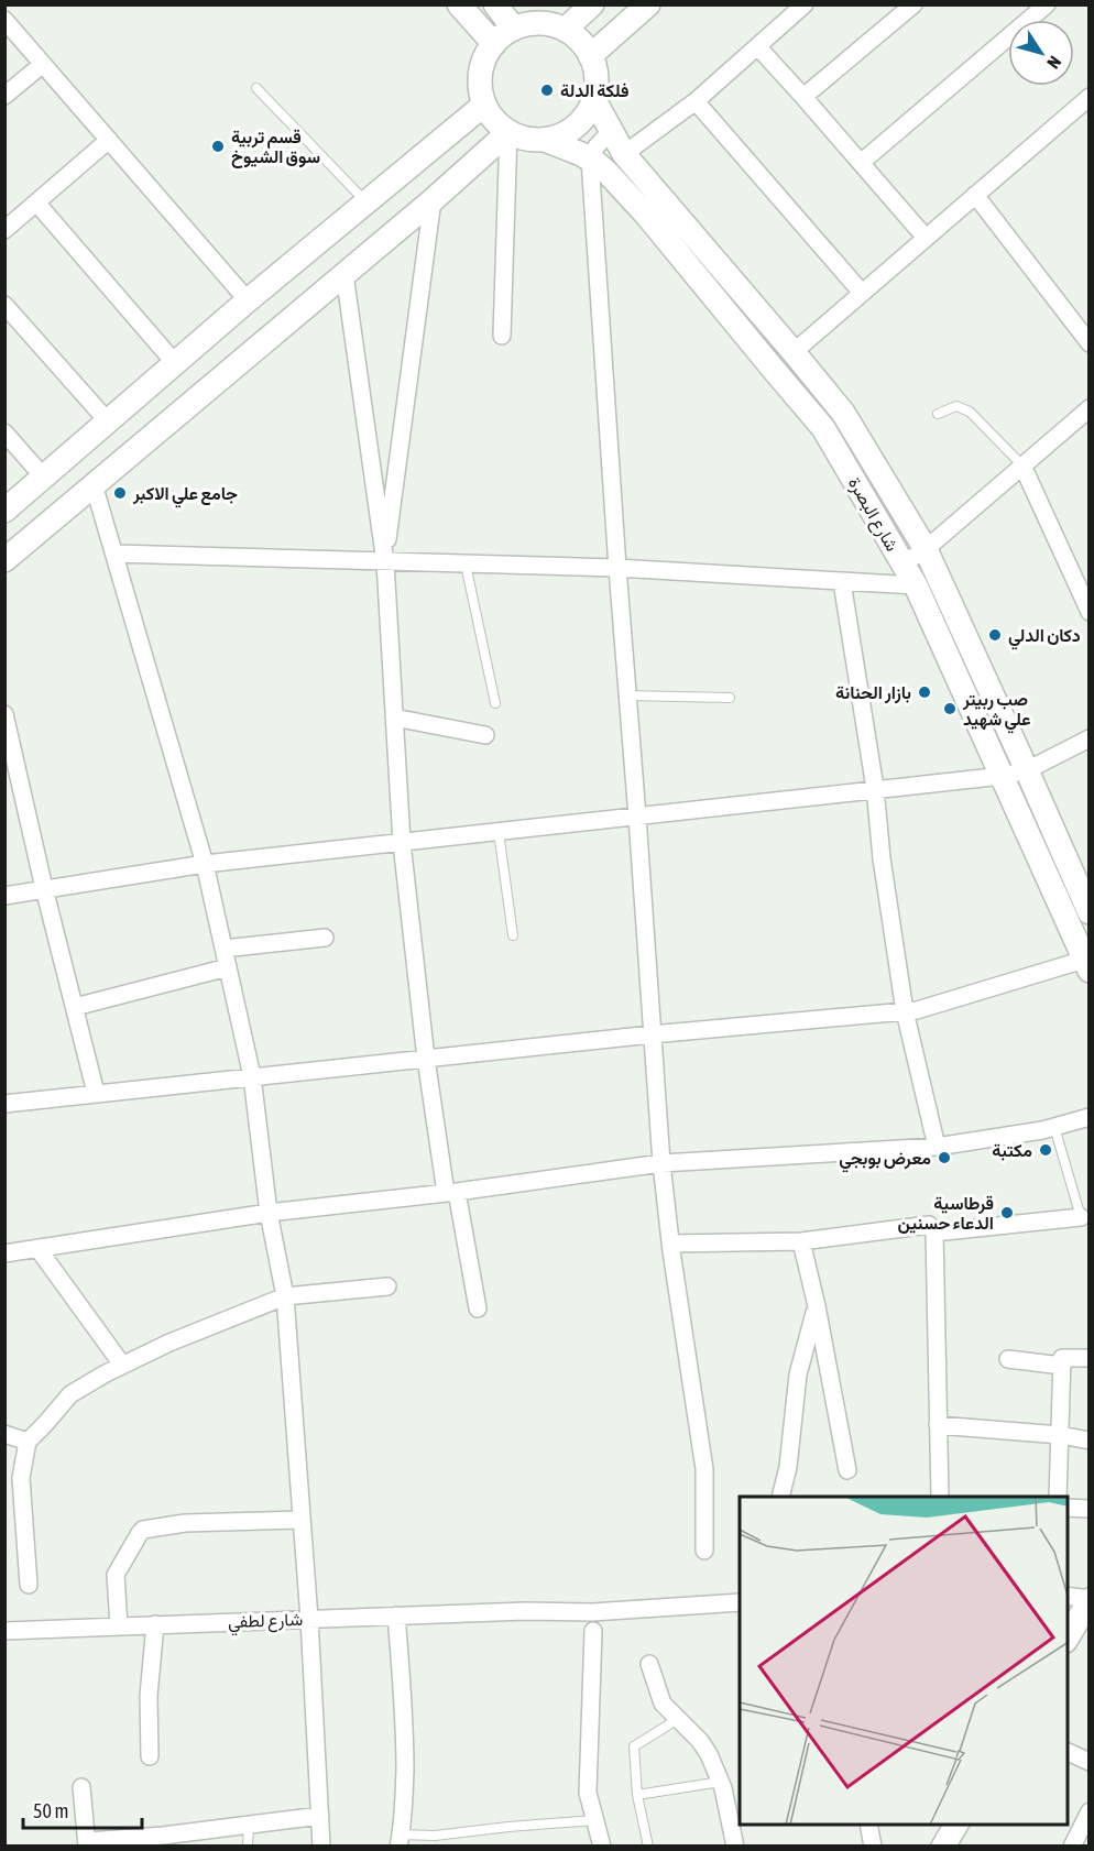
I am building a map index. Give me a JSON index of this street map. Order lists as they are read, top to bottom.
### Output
{
  "streets": {
    "main road": ["شارع البصرة"],
    "street": ["شارع لطفي"]
  },
  "places": [
    "فلكة الدلة",
    "قسم تربية سوق الشيوخ",
    "جامع علي الاكبر",
    "دكان الدلي",
    "بازار الحنانة",
    "صب ربيتر علي شهيد",
    "مكتبة",
    "معرض بوبجي",
    "قرطاسية الدعاء حسنين"
  ],
  "scale_bar": "50 m",
  "north": "bottom right"
}
